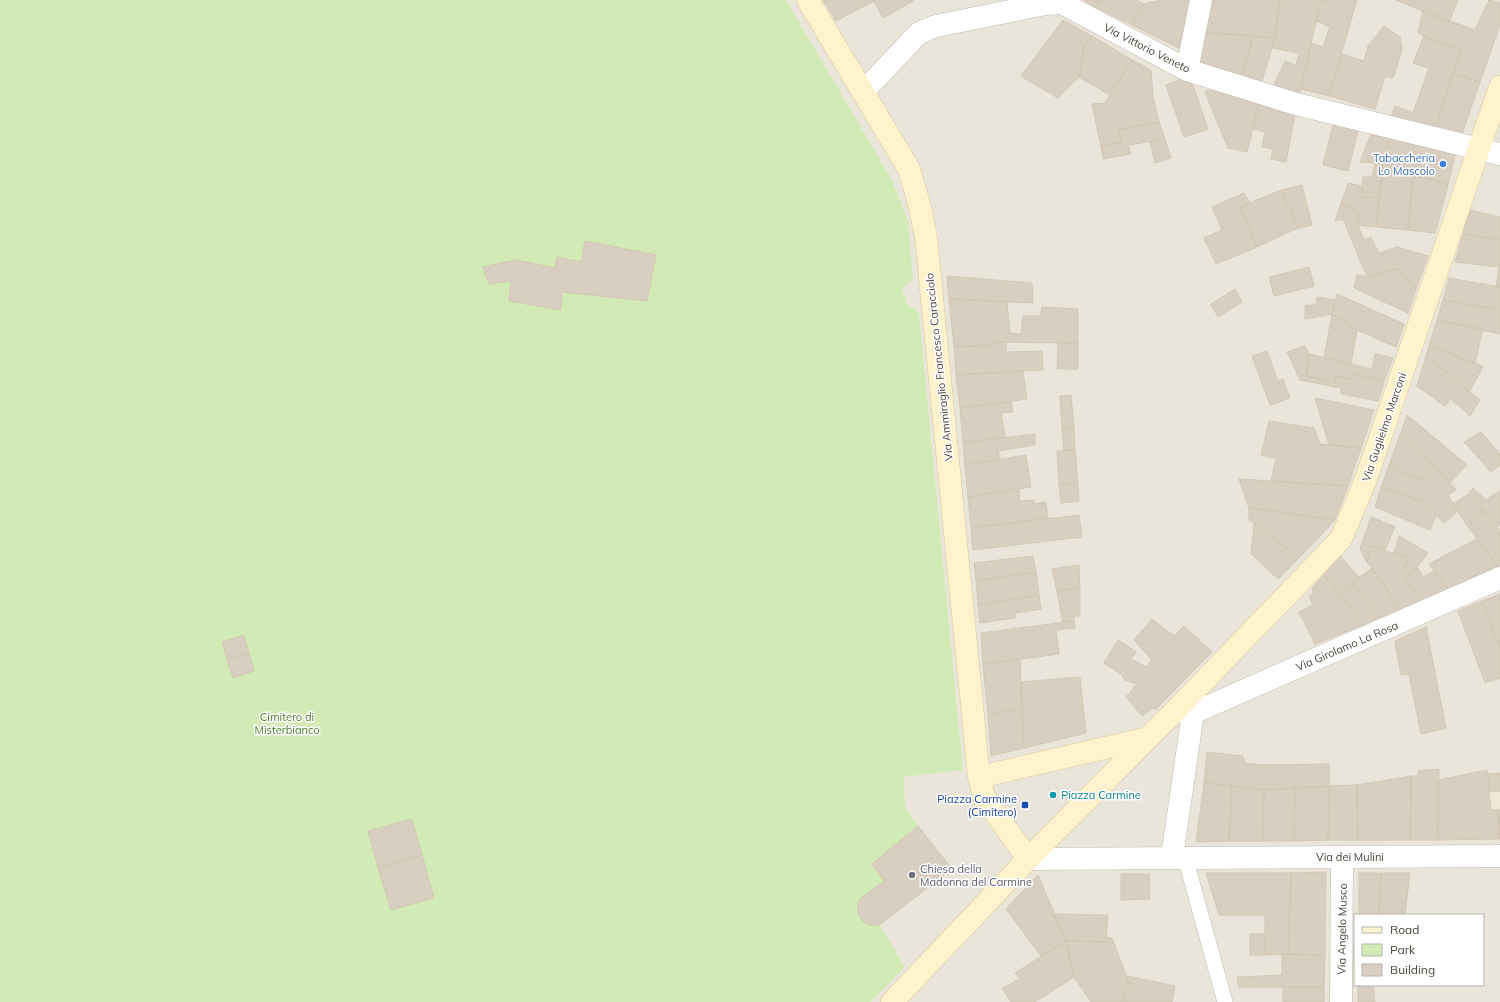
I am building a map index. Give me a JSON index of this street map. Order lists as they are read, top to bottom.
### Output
{
  "streets": {
    "main road": ["Via Ammiraglio Francesco Caracciolo", "Via Guglielmo Marconi"],
    "street": [
      "Via Vittorio Veneto",
      "Via Girolamo La Rosa",
      "Via dei Mulini",
      "Via Angelo Musco"
    ]
  },
  "crossings": [
    ["Via Vittorio Veneto", "Via Ammiraglio Francesco Caracciolo"],
    ["Via Vittorio Veneto", "Via Guglielmo Marconi"],
    ["Via Ammiraglio Francesco Caracciolo", "Via Guglielmo Marconi"],
    ["Via Ammiraglio Francesco Caracciolo", "Via dei Mulini"],
    ["Via Guglielmo Marconi", "Via Girolamo La Rosa"],
    ["Via Guglielmo Marconi", "Via dei Mulini"],
    ["Via dei Mulini", "Via Angelo Musco"]
  ],
  "parks": ["Cimitero di Misterbianco"],
  "places": {
    "other": ["Tabaccheria Lo Mascolo", "Piazza Carmine", "Chiesa della Madonna del Carmine"],
    "transit": ["Piazza Carmine (Cimitero)"]
  },
  "legend": ["Road", "Park", "Building"]
}
